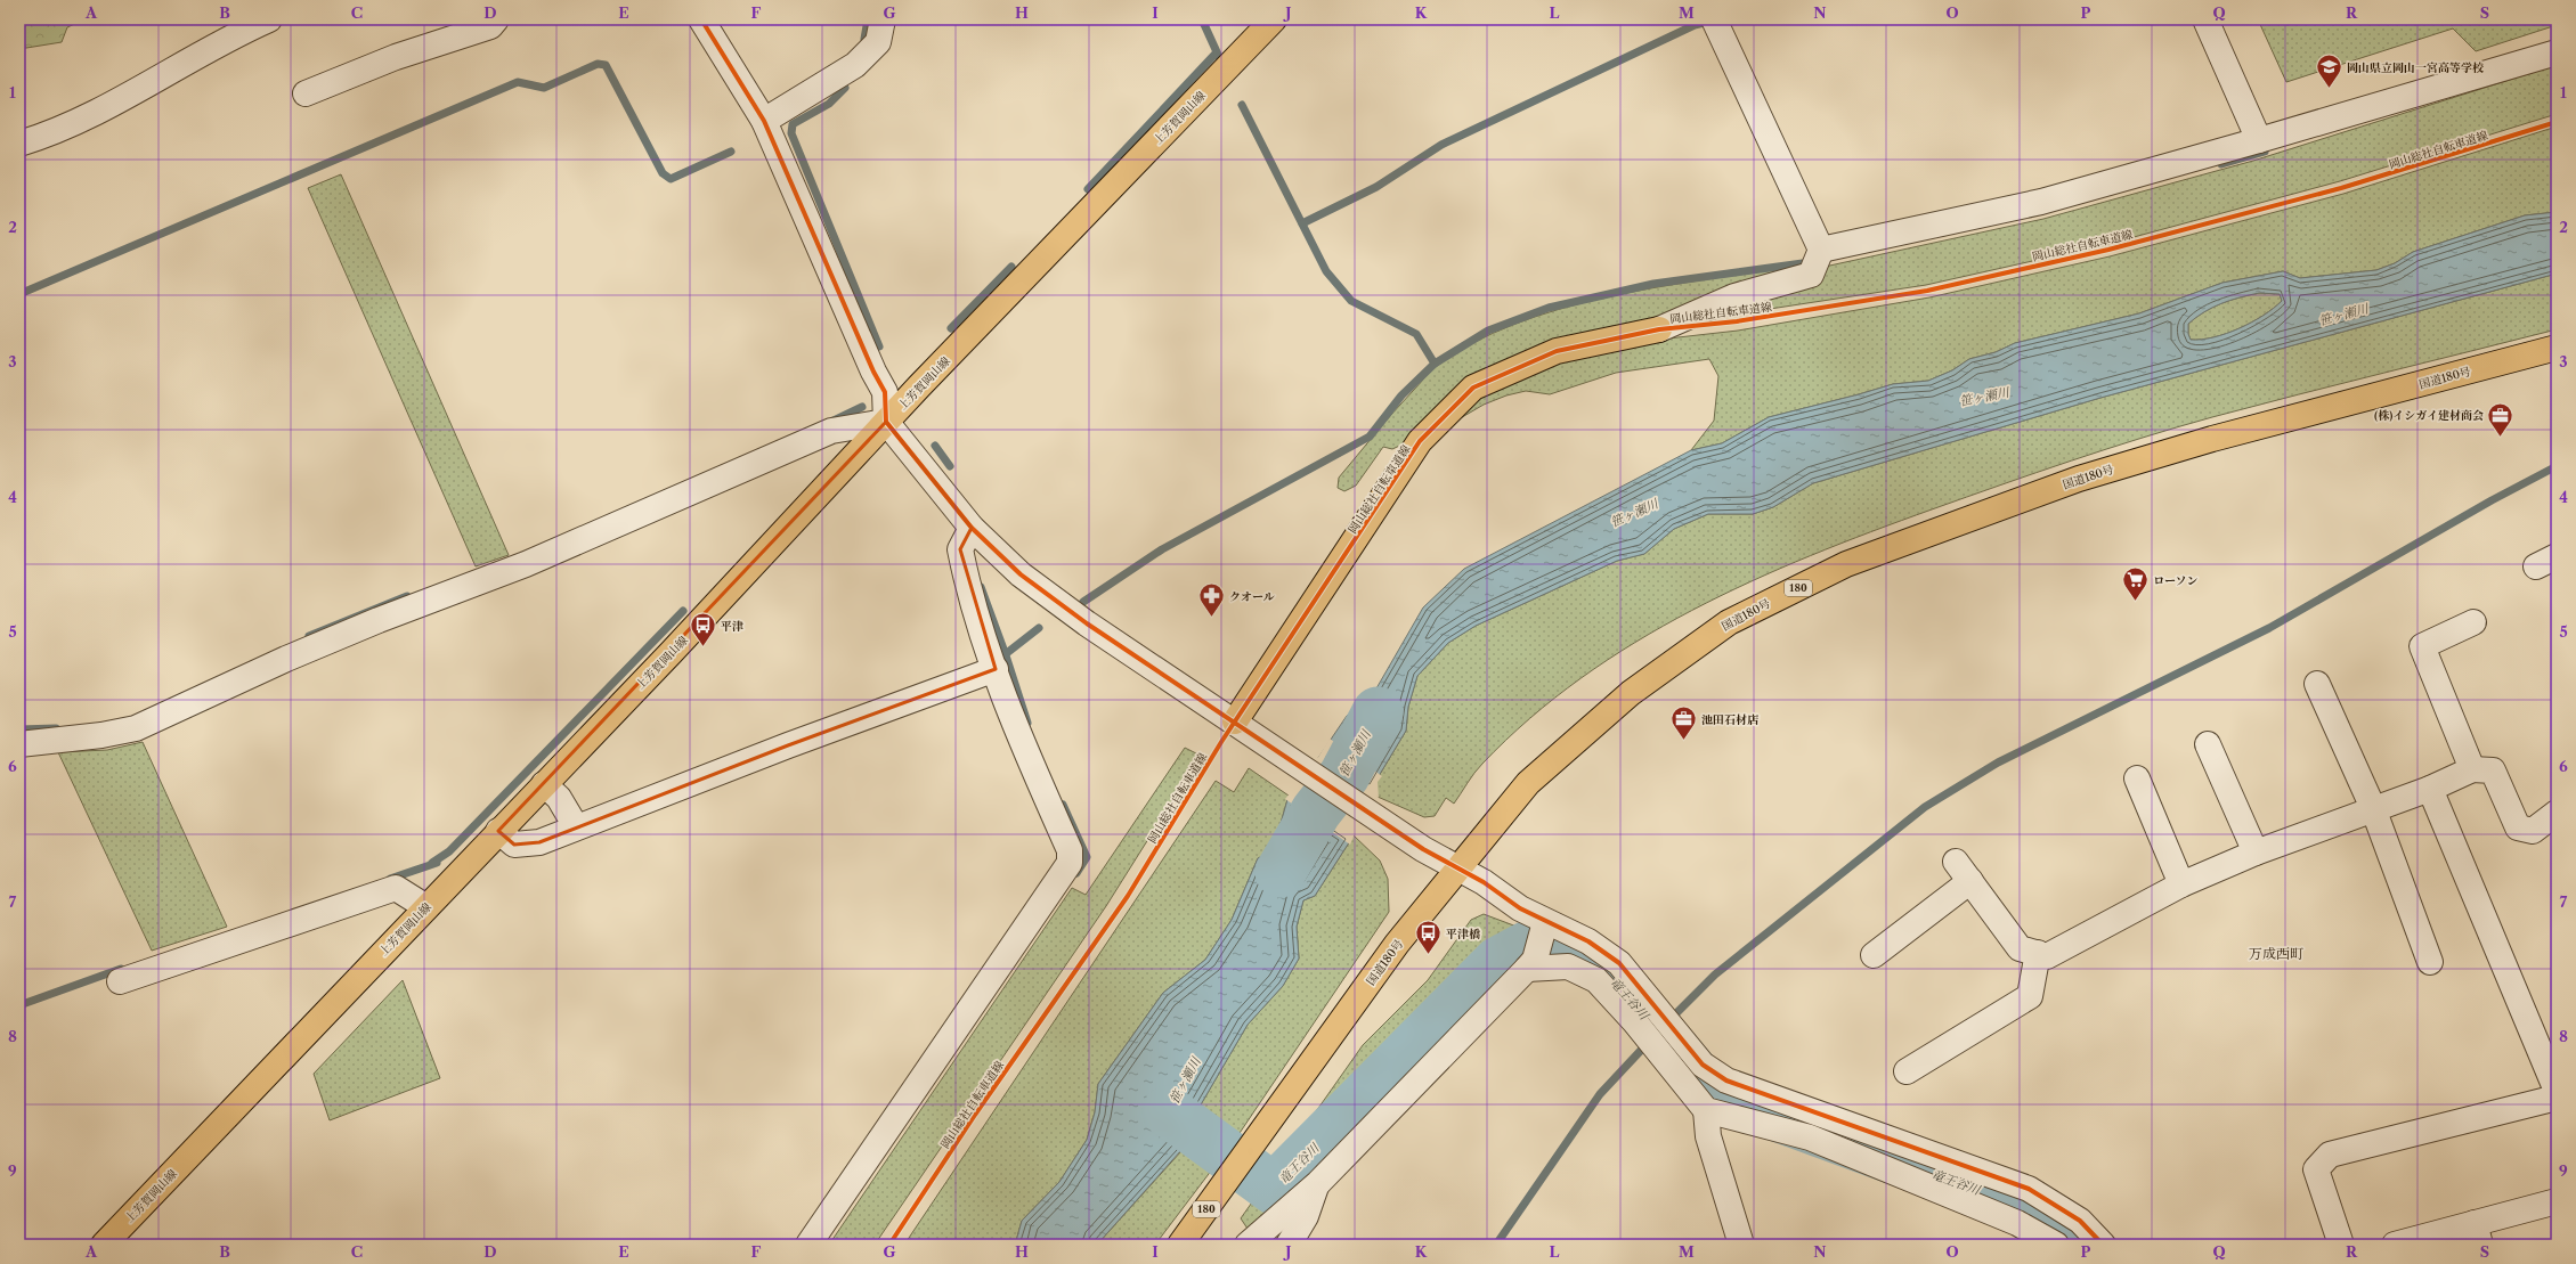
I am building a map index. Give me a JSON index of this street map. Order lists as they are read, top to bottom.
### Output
{
  "streets": {
    "main road": [
      "上芳賀岡山線",
      "岡山総社自転車道線",
      "国道180号",
      "180"
    ]
  },
  "districts": ["万成西町"],
  "water": ["笹ヶ瀬川", "竜王谷川"],
  "places": {
    "school or university": ["岡山県立岡山一宮高等学校"],
    "office": ["(株)イシガイ建材商会", "池田石材店"],
    "supermarket": ["ローソン"],
    "pharmacy": ["クオール"],
    "bus stop": ["平津", "平津橋"]
  },
  "grid": {
    "columns": [
      "A",
      "B",
      "C",
      "D",
      "E",
      "F",
      "G",
      "H",
      "I",
      "J",
      "K",
      "L",
      "M",
      "N",
      "O",
      "P",
      "Q",
      "R",
      "S"
    ],
    "rows": [
      "1",
      "2",
      "3",
      "4",
      "5",
      "6",
      "7",
      "8",
      "9"
    ]
  }
}
